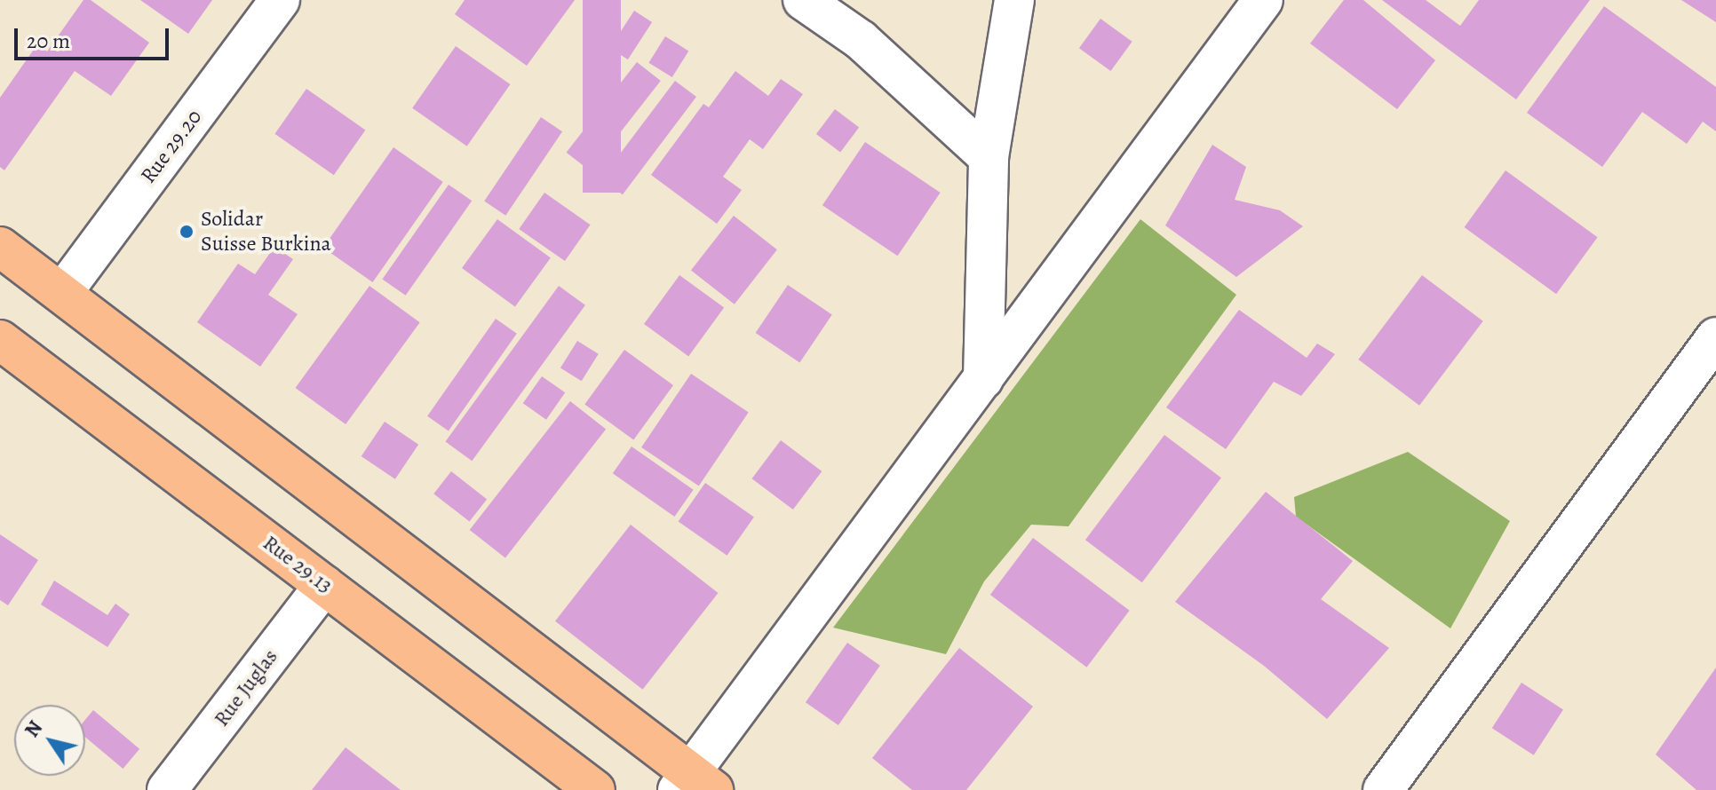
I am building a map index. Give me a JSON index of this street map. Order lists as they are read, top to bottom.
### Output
{
  "streets": {
    "main road": ["Rue 29.13"],
    "street": ["Rue 29.20", "Rue Juglas"]
  },
  "crossings": [
    ["Rue 29.13", "Rue Juglas"]
  ],
  "places": ["Solidar Suisse Burkina"],
  "scale_bar": "20 m",
  "north": "top left"
}
